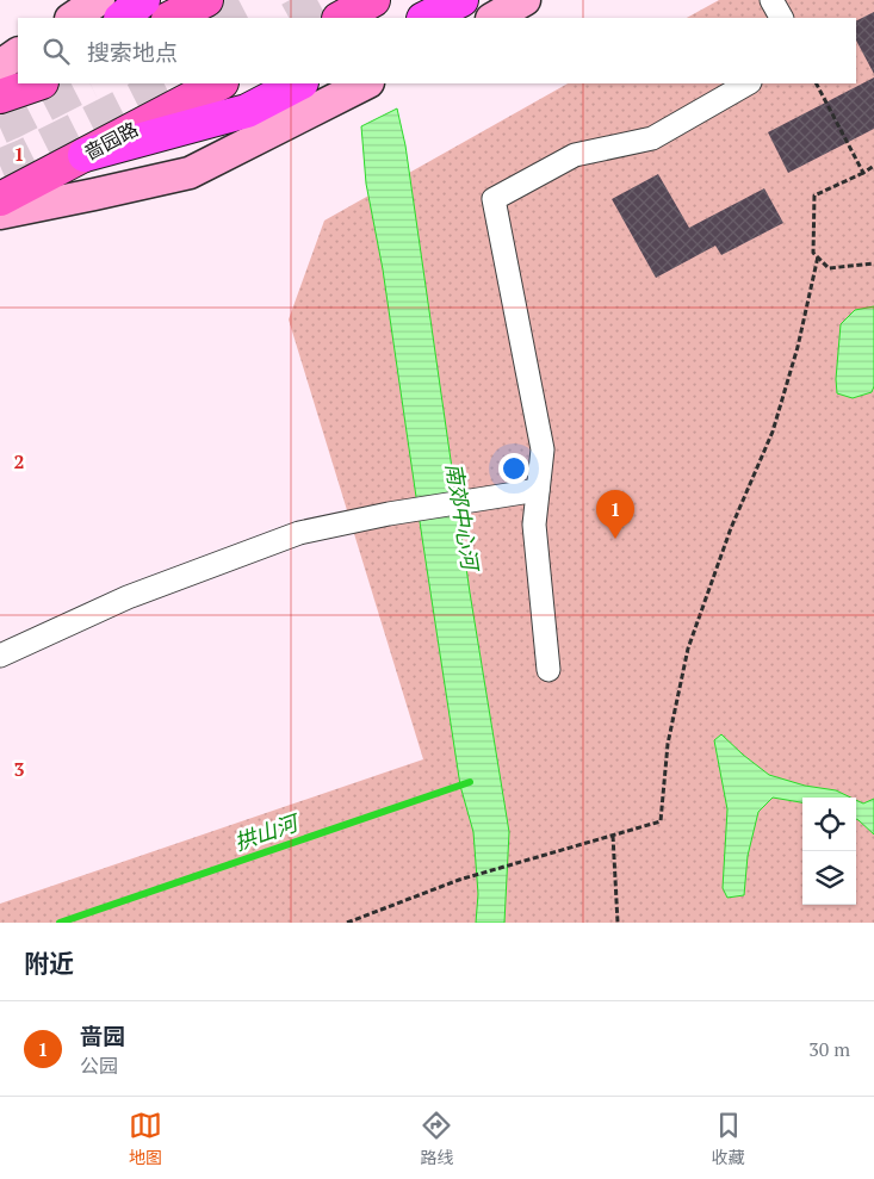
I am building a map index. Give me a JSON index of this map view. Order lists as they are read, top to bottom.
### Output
{
  "streets": {
    "main road": ["啬园路"]
  },
  "water": ["南郊中心河", "拱山河"],
  "page": {
    "search": "搜索地点",
    "pins": "1",
    "heading": "附近",
    "list": [
      {
        "mark": "1",
        "name": "啬园",
        "note": "公园",
        "value": "30 m"
      }
    ],
    "nav": ["地图", "路线", "收藏"]
  },
  "grid": {
    "rows": ["1", "2", "3"]
  }
}
